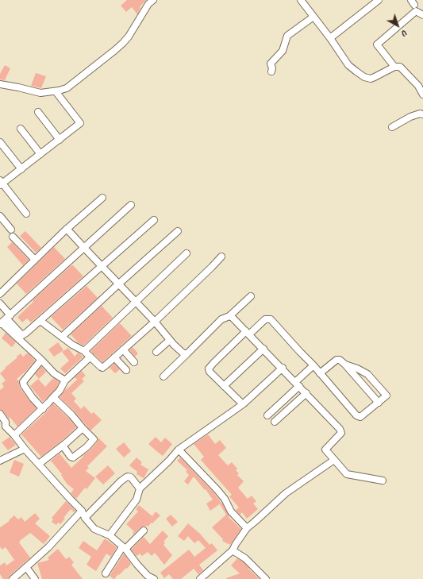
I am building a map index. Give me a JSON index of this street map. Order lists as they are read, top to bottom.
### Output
{
  "north": "bottom right"
}
